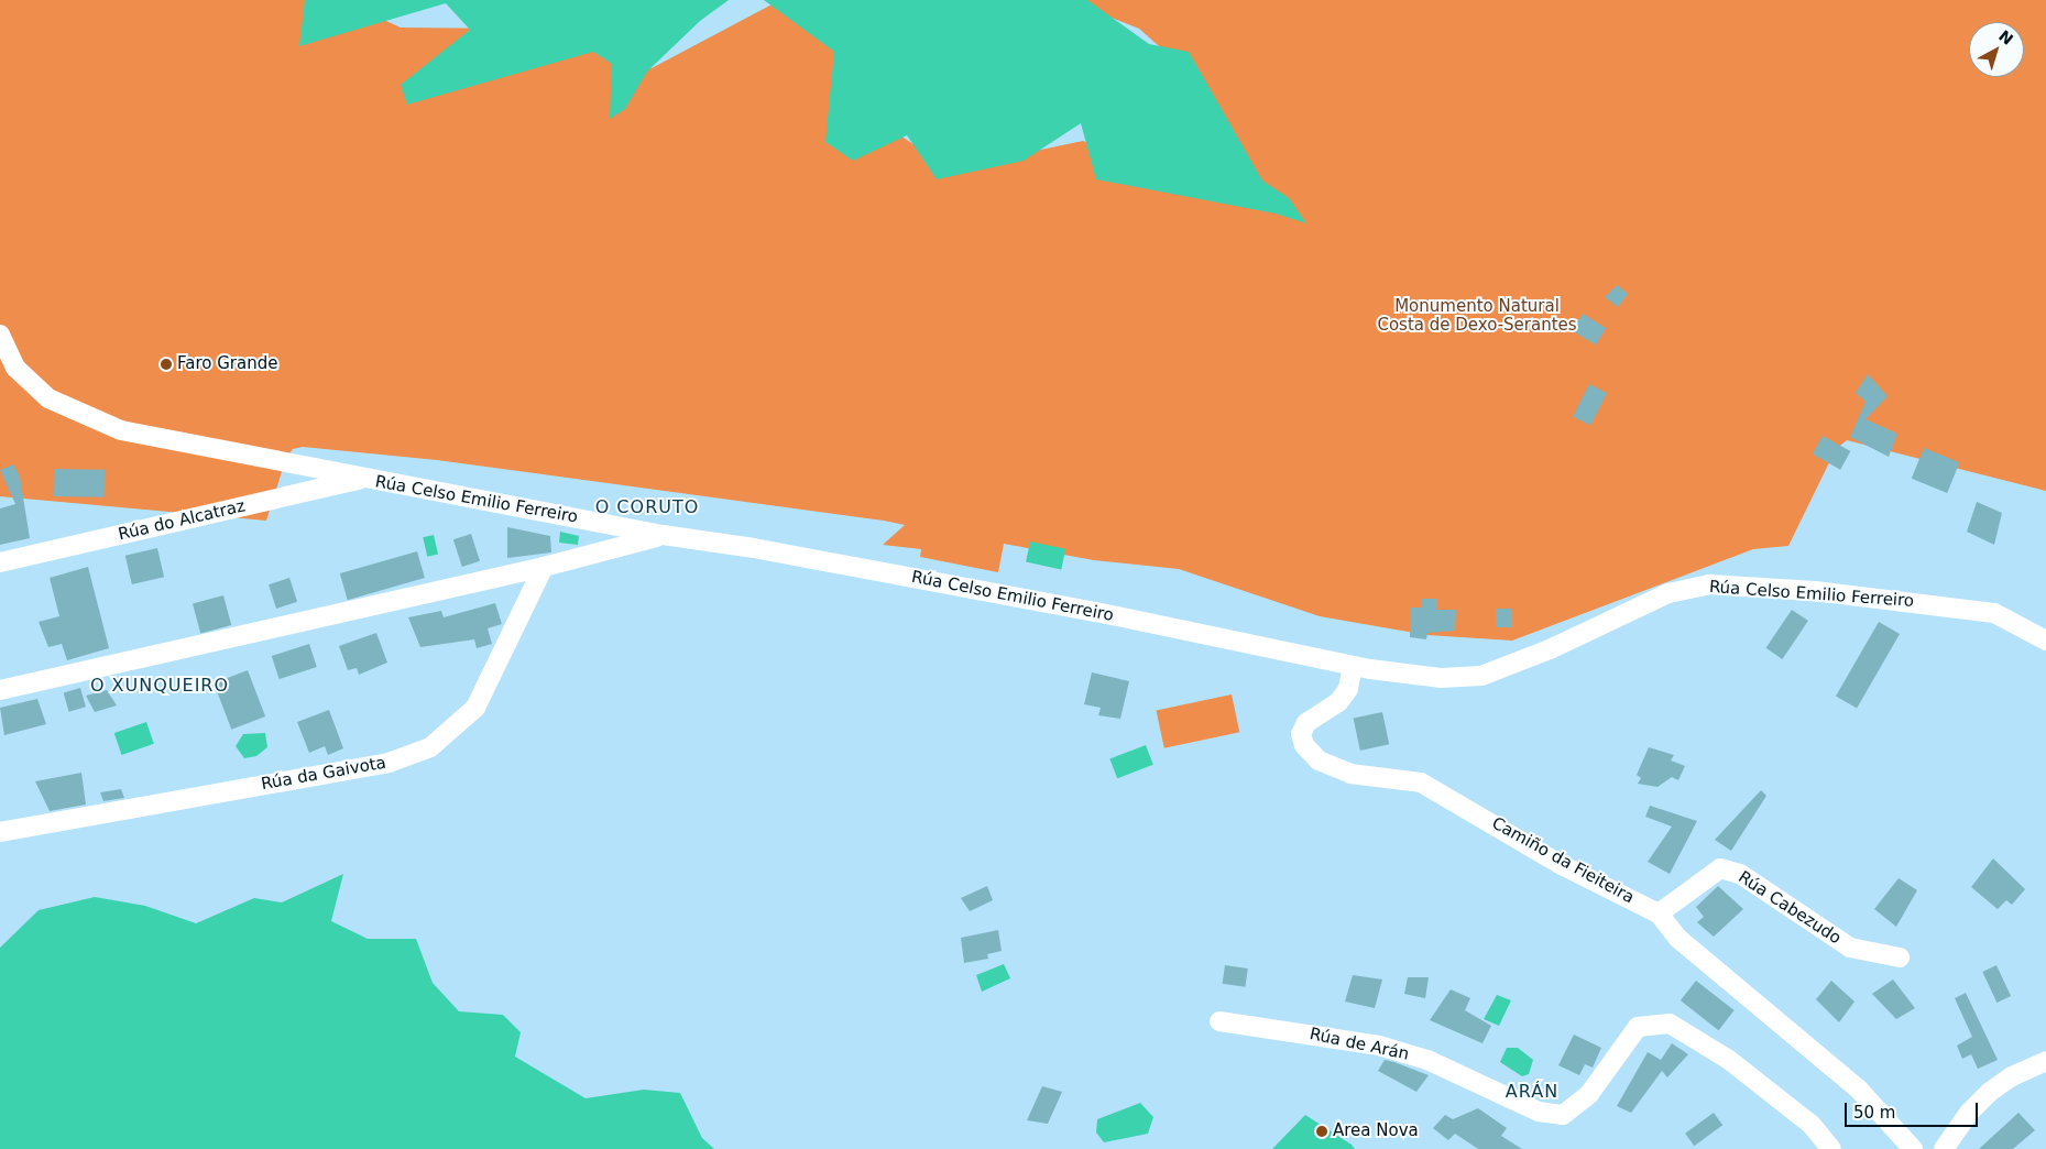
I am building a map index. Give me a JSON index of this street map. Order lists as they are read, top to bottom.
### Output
{
  "streets": {
    "street": [
      "Rúa Celso Emilio Ferreiro",
      "Rúa do Alcatraz",
      "Rúa da Gaivota",
      "Camiño da Fieiteira",
      "Rúa Cabezudo",
      "Rúa de Arán"
    ]
  },
  "crossings": [
    ["Rúa Celso Emilio Ferreiro", "Rúa do Alcatraz"],
    ["Rúa Celso Emilio Ferreiro", "Camiño da Fieiteira"],
    ["Camiño da Fieiteira", "Rúa Cabezudo"]
  ],
  "districts": ["O CORUTO", "O XUNQUEIRO", "ARÁN"],
  "parks": ["Monumento Natural Costa de Dexo-Serantes"],
  "places": ["Faro Grande", "Area Nova"],
  "scale_bar": "50 m",
  "north": "top right"
}
